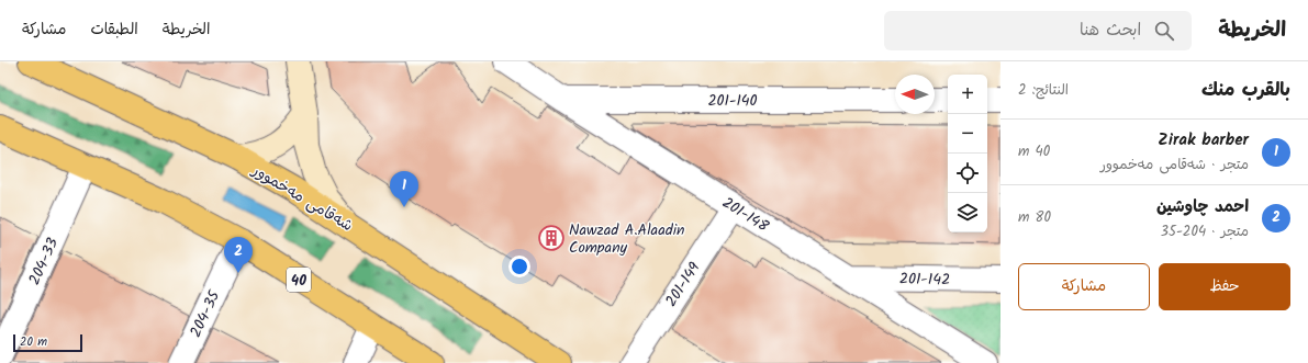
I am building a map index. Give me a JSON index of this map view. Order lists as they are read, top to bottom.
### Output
{
  "streets": {
    "highway": ["شەقامی مەخموور", "40"],
    "street": [
      "201-140",
      "201-148",
      "204-33",
      "201-142",
      "201-149",
      "204-35"
    ]
  },
  "crossings": [
    ["201-140", "201-148"],
    ["201-148", "201-142"],
    ["201-148", "201-149"],
    ["204-33", "40"],
    ["40", "204-35"]
  ],
  "places": {
    "building": ["Nawzad A.Alaadin Company"]
  },
  "scale_bar": "20 m",
  "north": "left",
  "page": {
    "header": "الخريطة",
    "search": "ابحث هنا",
    "nav": ["الخريطة", "الطبقات", "مشاركة"],
    "heading": ["بالقرب منك", "النتائج: 2"],
    "map_buttons": ["+", "−"],
    "list": [
      {
        "mark": "1",
        "name": "Zirak barber",
        "note": "متجر · شەقامی مەخموور",
        "value": "40 m"
      },
      {
        "mark": "2",
        "name": "احمد چاوشين",
        "note": "متجر · 204-35",
        "value": "80 m"
      }
    ],
    "pins": ["1", "2"],
    "buttons": ["حفظ", "مشاركة"],
    "scale": "20 m"
  }
}
